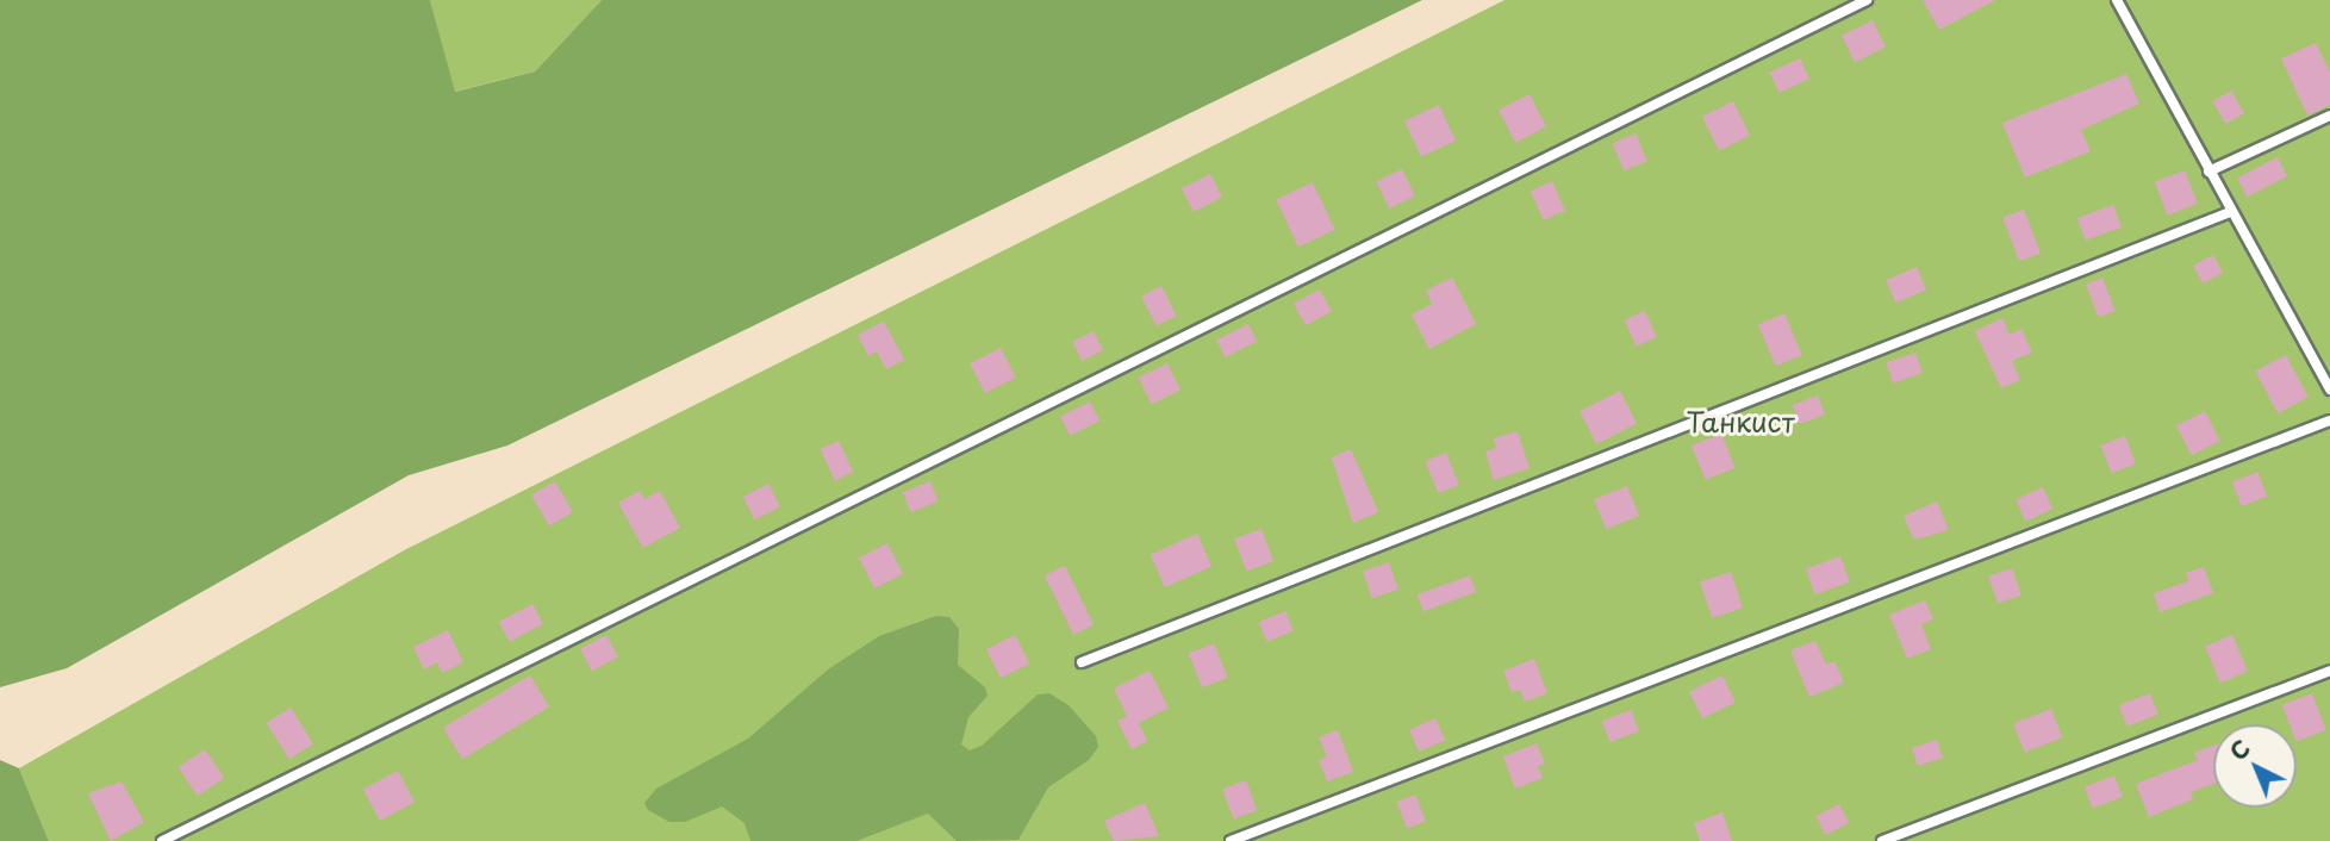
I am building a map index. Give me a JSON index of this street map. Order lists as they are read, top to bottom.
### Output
{
  "parks": ["Танкист"],
  "north": "top left"
}
